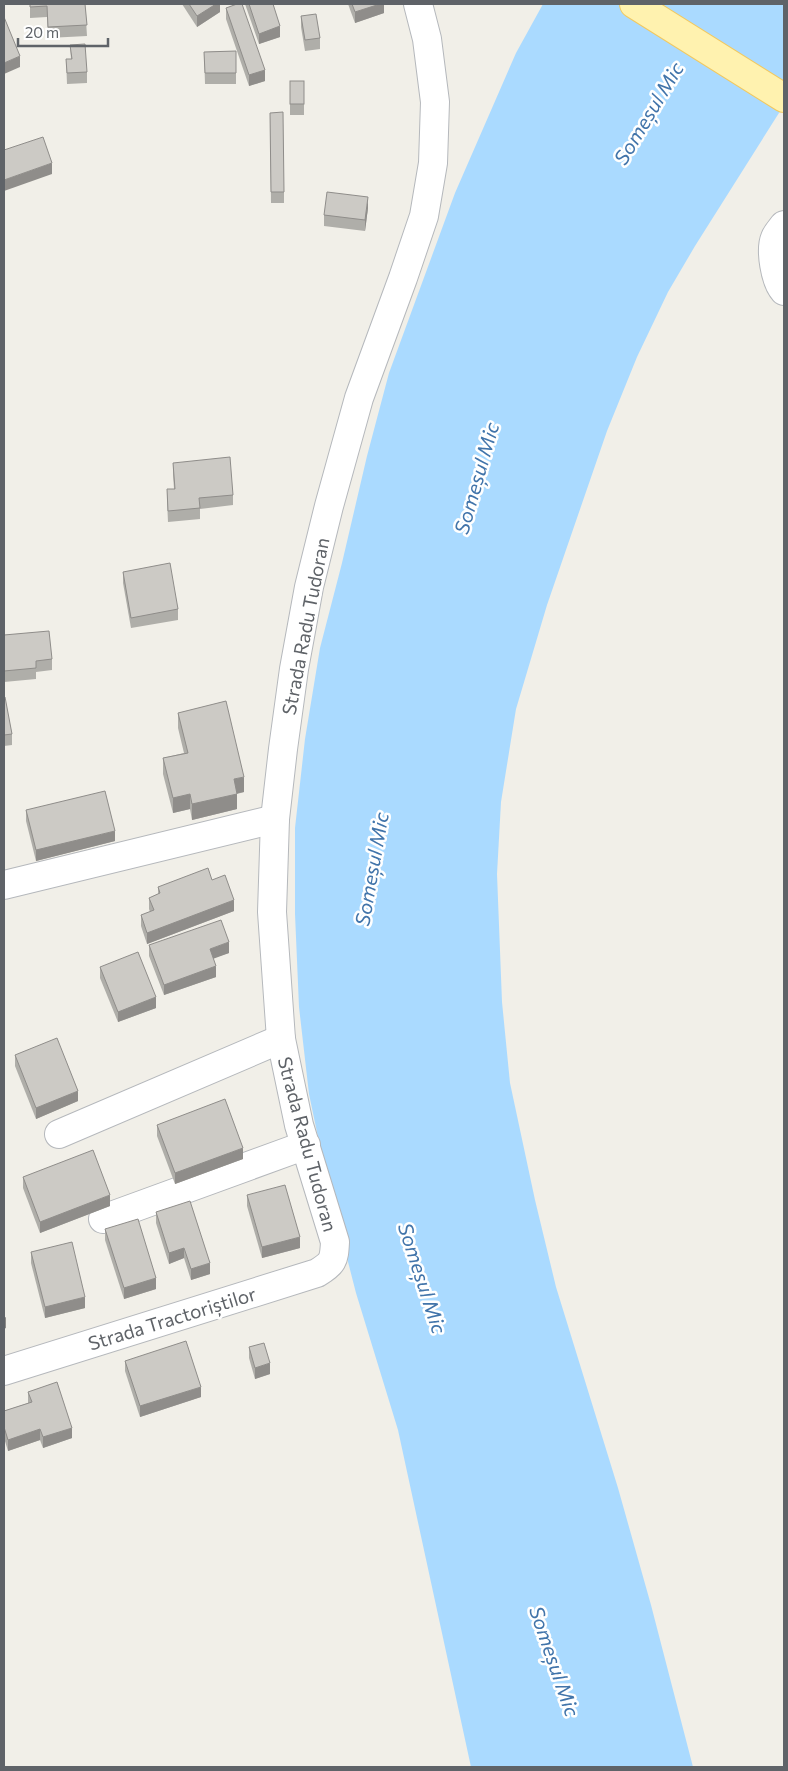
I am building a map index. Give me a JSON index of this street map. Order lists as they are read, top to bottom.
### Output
{
  "streets": {
    "street": ["Strada Radu Tudoran", "Strada Tractoriștilor"]
  },
  "crossings": [
    ["Strada Radu Tudoran", "Strada Tractoriștilor"]
  ],
  "water": ["Someșul Mic"],
  "scale_bar": "20 m"
}
